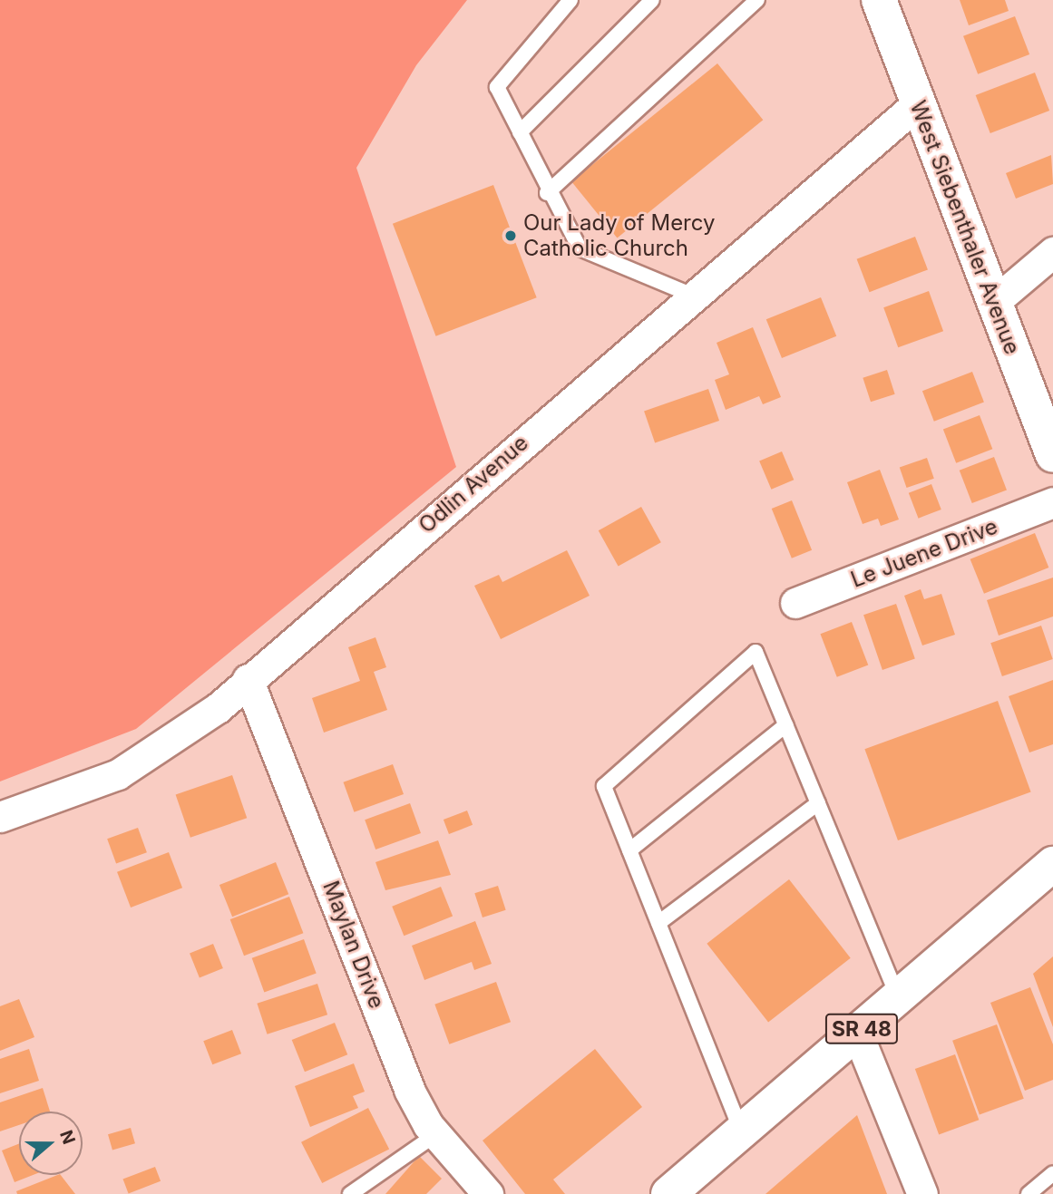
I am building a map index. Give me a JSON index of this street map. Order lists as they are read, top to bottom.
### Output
{
  "streets": {
    "main road": ["West Siebenthaler Avenue", "SR 48"],
    "street": ["Odlin Avenue", "Le Juene Drive", "Maylan Drive"]
  },
  "crossings": [
    ["West Siebenthaler Avenue", "Odlin Avenue"],
    ["Odlin Avenue", "Maylan Drive"]
  ],
  "places": ["Our Lady of Mercy Catholic Church"],
  "north": "right"
}
